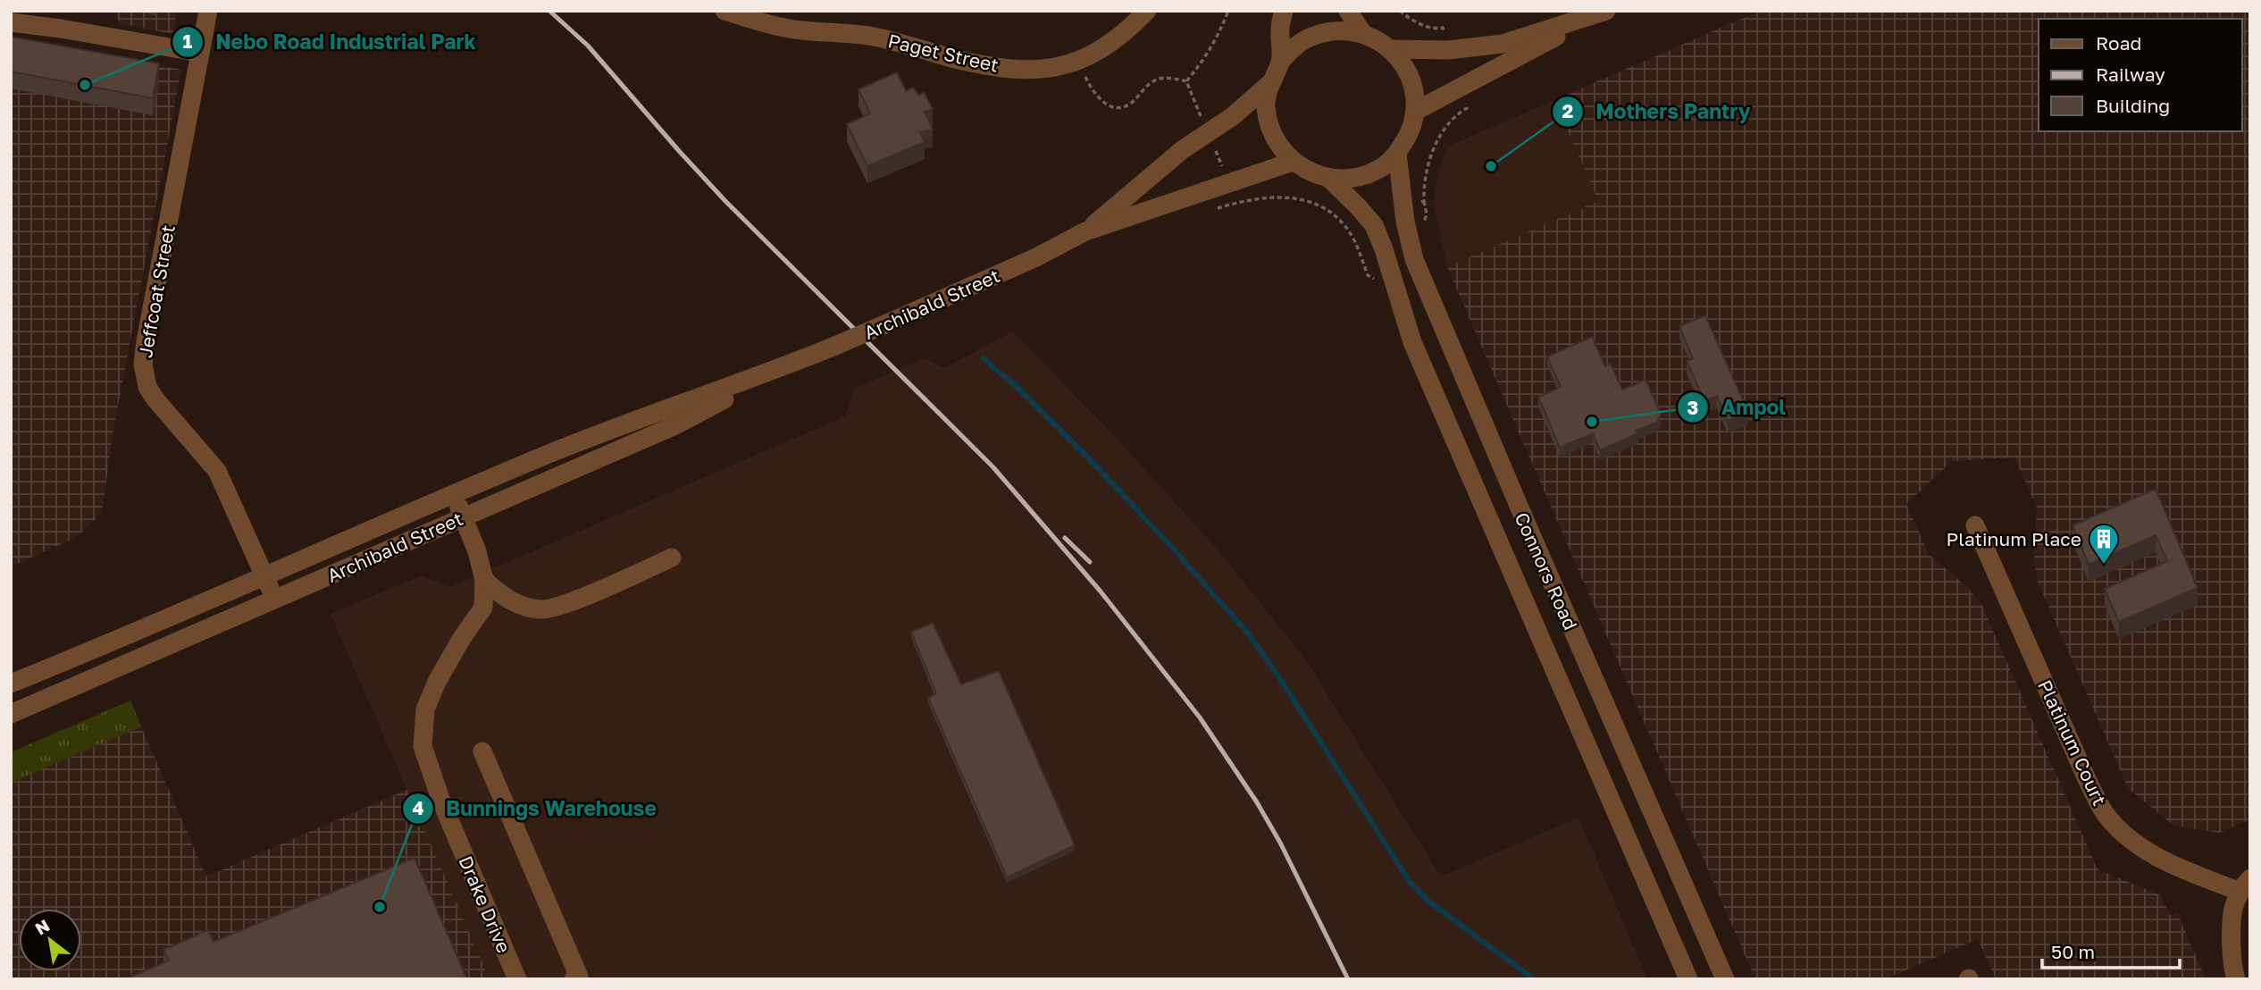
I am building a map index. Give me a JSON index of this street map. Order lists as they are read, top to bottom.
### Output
{
  "streets": {
    "street": [
      "Paget Street",
      "Jeffcoat Street",
      "Archibald Street",
      "Connors Road",
      "Platinum Court",
      "Drake Drive"
    ]
  },
  "crossings": [
    ["Jeffcoat Street", "Archibald Street"],
    ["Archibald Street", "Connors Road"],
    ["Archibald Street", "Drake Drive"]
  ],
  "places": {
    "other": [
      "Nebo Road Industrial Park",
      "Mothers Pantry",
      "Ampol",
      "Bunnings Warehouse"
    ],
    "building": ["Platinum Place"]
  },
  "legend": ["Road", "Railway", "Building"],
  "scale_bar": "50 m",
  "north": "top left"
}
